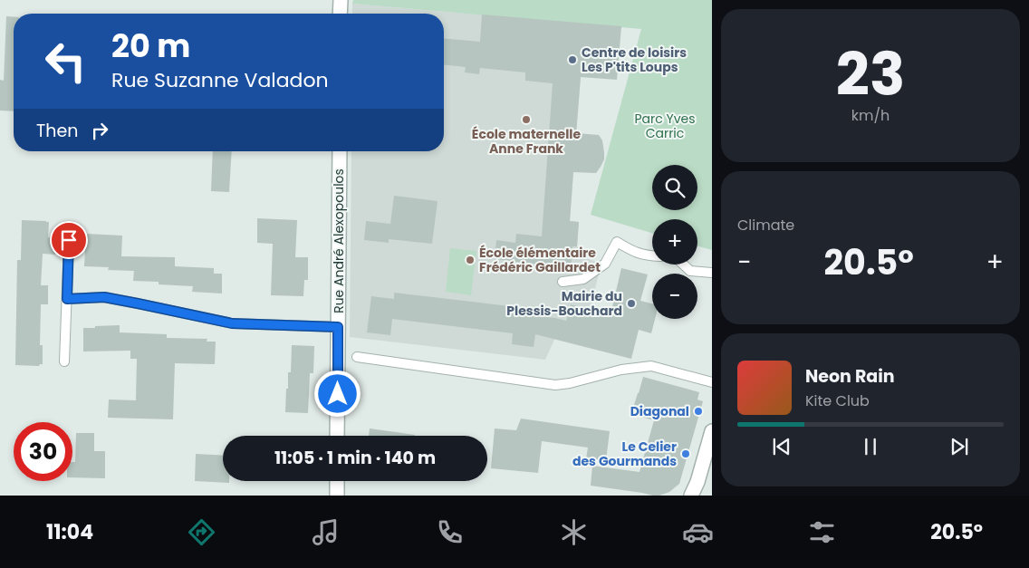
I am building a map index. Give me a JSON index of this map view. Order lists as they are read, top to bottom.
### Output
{
  "streets": {
    "street": ["Rue André Alexopoulos"]
  },
  "parks": ["Parc Yves Carric"],
  "places": [
    "Centre de loisirs Les P'tits Loups",
    "École maternelle Anne Frank",
    "École élémentaire Frédéric Gaillardet",
    "Mairie du Plessis-Bouchard",
    "Diagonal",
    "Le Celier des Gourmands"
  ],
  "page": {
    "tile": [
      ["23", "km/h"],
      "Climate"
    ],
    "turn": ["20 m", "Rue Suzanne Valadon"],
    "then": "Then",
    "map_buttons": ["+", "−"],
    "heat": ["−", "20.5°", "+"],
    "song": ["Neon Rain", "Kite Club"],
    "limit": "30",
    "trip": "11:05 · 1 min · 140 m",
    "tabs": ["11:04", "20.5°"]
  }
}
